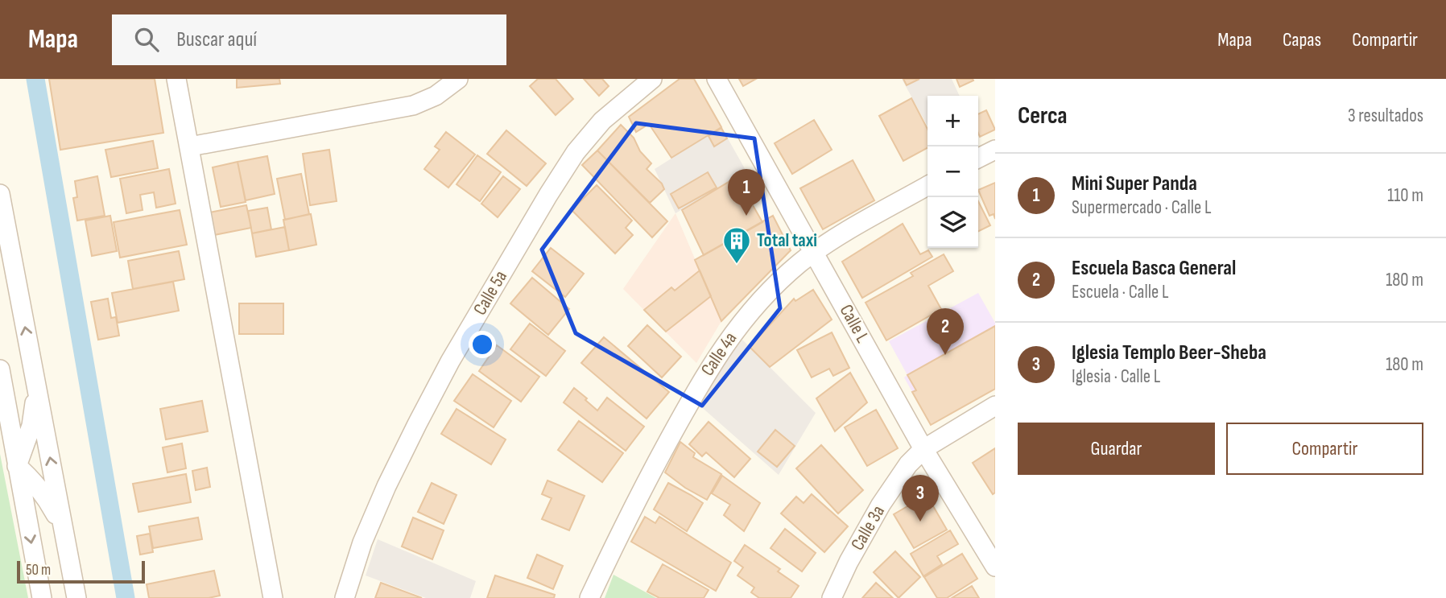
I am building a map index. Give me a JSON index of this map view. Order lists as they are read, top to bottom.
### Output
{
  "streets": {
    "street": [
      "Calle 5a",
      "Calle L",
      "Calle 4a",
      "Calle 3a"
    ]
  },
  "crossings": [
    ["Calle L", "Calle 4a"],
    ["Calle L", "Calle 3a"]
  ],
  "places": {
    "building": ["Total taxi"]
  },
  "scale_bar": "50 m",
  "page": {
    "header": "Mapa",
    "search": "Buscar aquí",
    "nav": ["Mapa", "Capas", "Compartir"],
    "heading": ["Cerca", "3 resultados"],
    "map_buttons": ["+", "−"],
    "list": [
      {
        "mark": "1",
        "name": "Mini Super Panda",
        "note": "Supermercado · Calle L",
        "value": "110 m"
      },
      {
        "mark": "2",
        "name": "Escuela Basca General",
        "note": "Escuela · Calle L",
        "value": "180 m"
      },
      {
        "mark": "3",
        "name": "Iglesia Templo Beer-Sheba",
        "note": "Iglesia · Calle L",
        "value": "180 m"
      }
    ],
    "pins": ["1", "2", "3"],
    "buttons": ["Guardar", "Compartir"],
    "scale": "50 m"
  }
}
